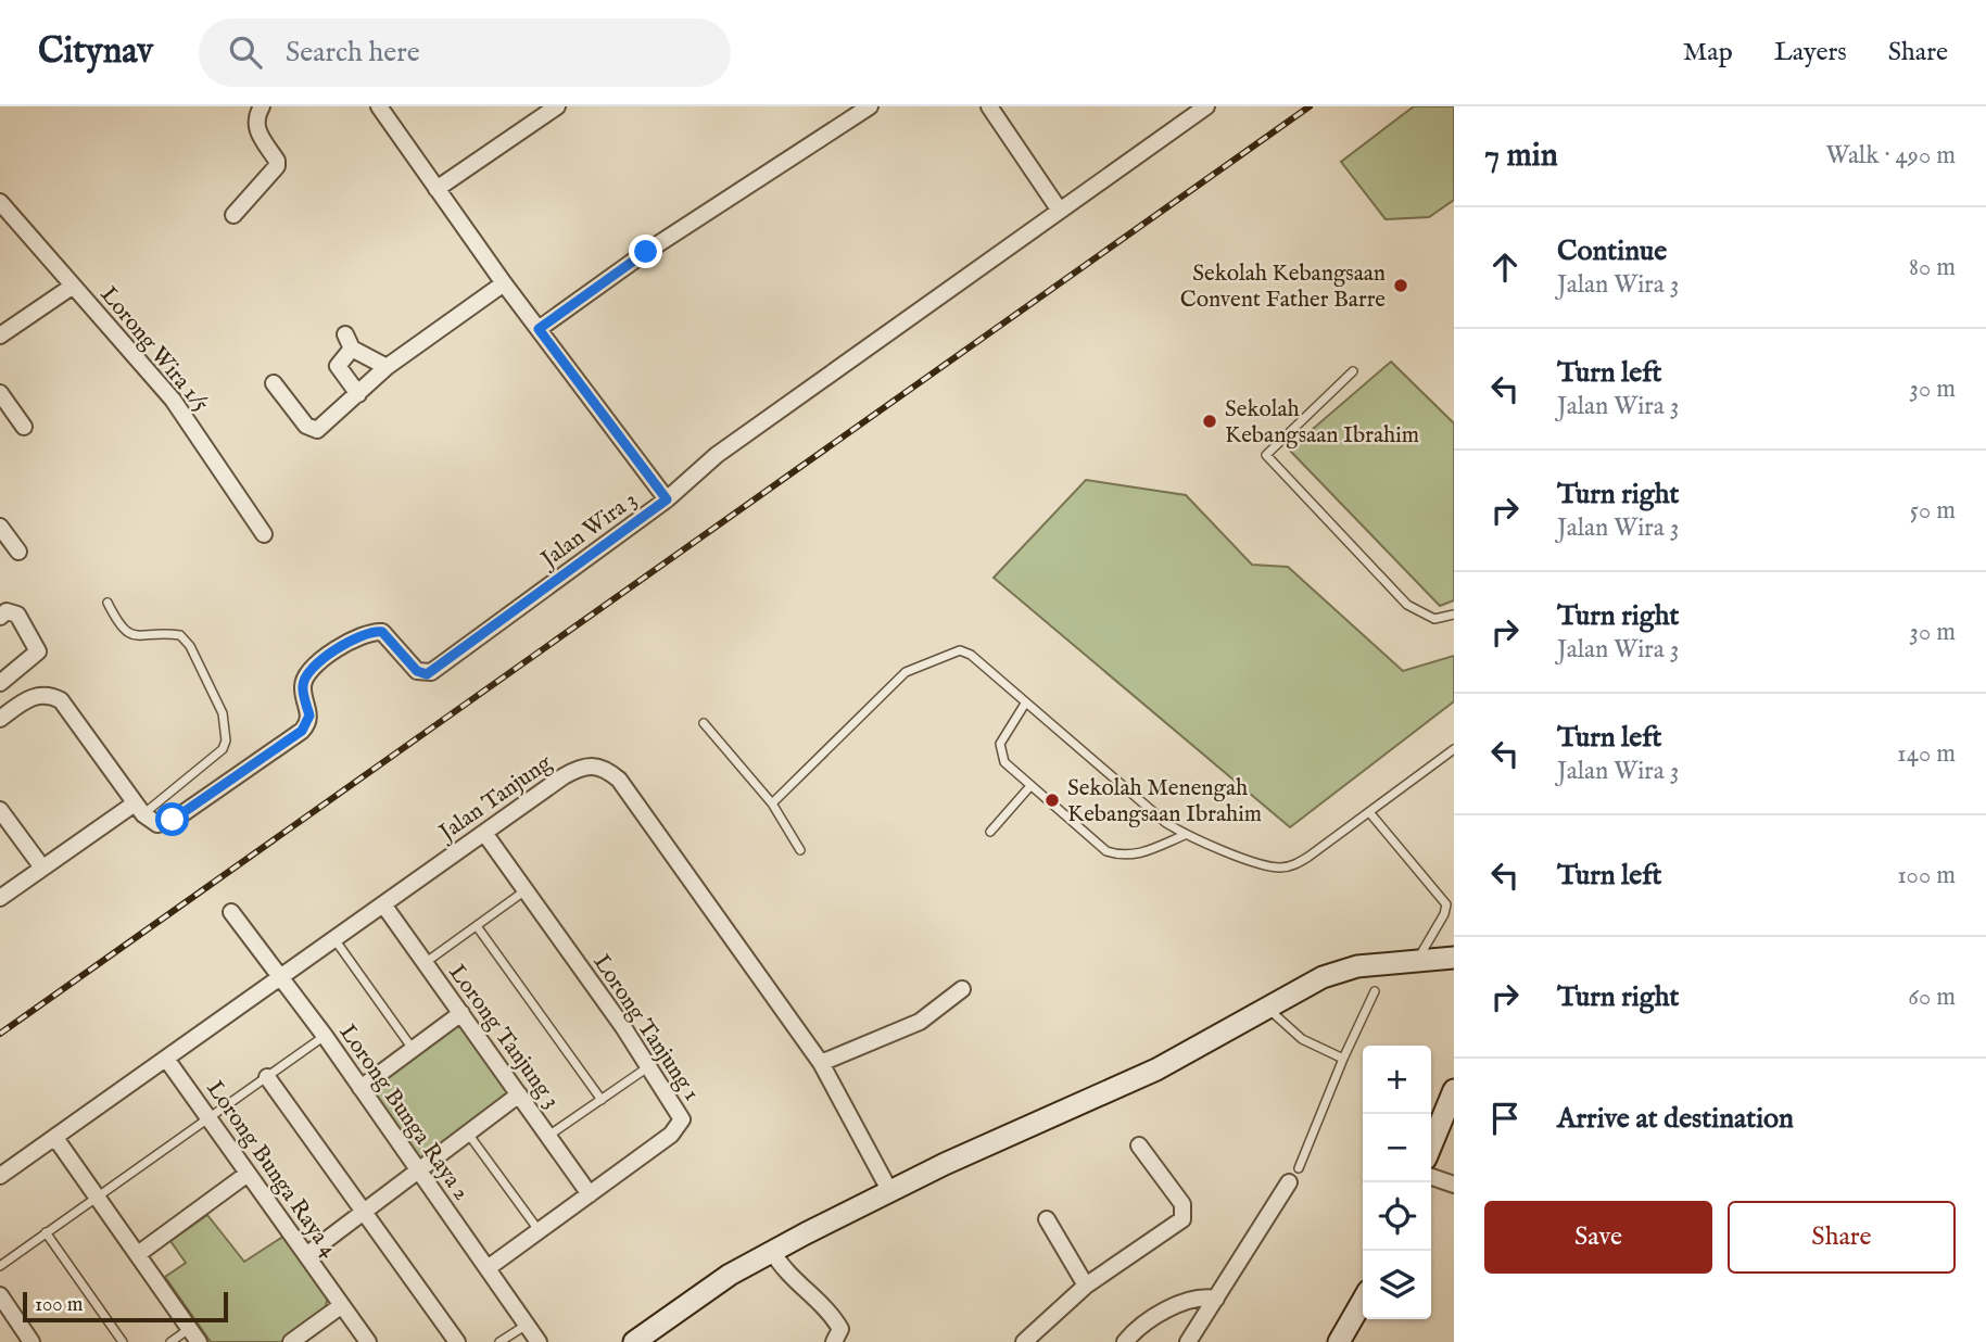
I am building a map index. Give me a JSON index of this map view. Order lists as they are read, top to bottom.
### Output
{
  "streets": {
    "street": [
      "Lorong Wira 1/5",
      "Jalan Wira 3",
      "Jalan Tanjung",
      "Lorong Tanjung 1",
      "Lorong Tanjung 3",
      "Lorong Bunga Raya 2",
      "Lorong Bunga Raya 4"
    ]
  },
  "crossings": [
    ["Jalan Tanjung", "Lorong Tanjung 1"],
    ["Jalan Tanjung", "Lorong Tanjung 3"],
    ["Jalan Tanjung", "Lorong Bunga Raya 2"],
    ["Jalan Tanjung", "Lorong Bunga Raya 4"],
    ["Lorong Tanjung 1", "Lorong Tanjung 3"],
    ["Lorong Tanjung 1", "Lorong Bunga Raya 2"]
  ],
  "places": ["Sekolah Kebangsaan Convent Father Barre", "Sekolah Kebangsaan Ibrahim", "Sekolah Menengah Kebangsaan Ibrahim"],
  "scale_bar": "100 m",
  "page": {
    "header": "Citynav",
    "search": "Search here",
    "nav": ["Map", "Layers", "Share"],
    "heading": ["7 min", "Walk · 490 m"],
    "list": [
      ["Continue", "Jalan Wira 3", "80 m"],
      ["Turn left", "Jalan Wira 3", "30 m"],
      ["Turn right", "Jalan Wira 3", "50 m"],
      ["Turn right", "Jalan Wira 3", "30 m"],
      ["Turn left", "Jalan Wira 3", "140 m"],
      ["Turn left", "100 m"],
      ["Turn right", "60 m"],
      "Arrive at destination"
    ],
    "map_buttons": ["+", "−"],
    "buttons": ["Save", "Share"],
    "scale": "100 m"
  }
}
